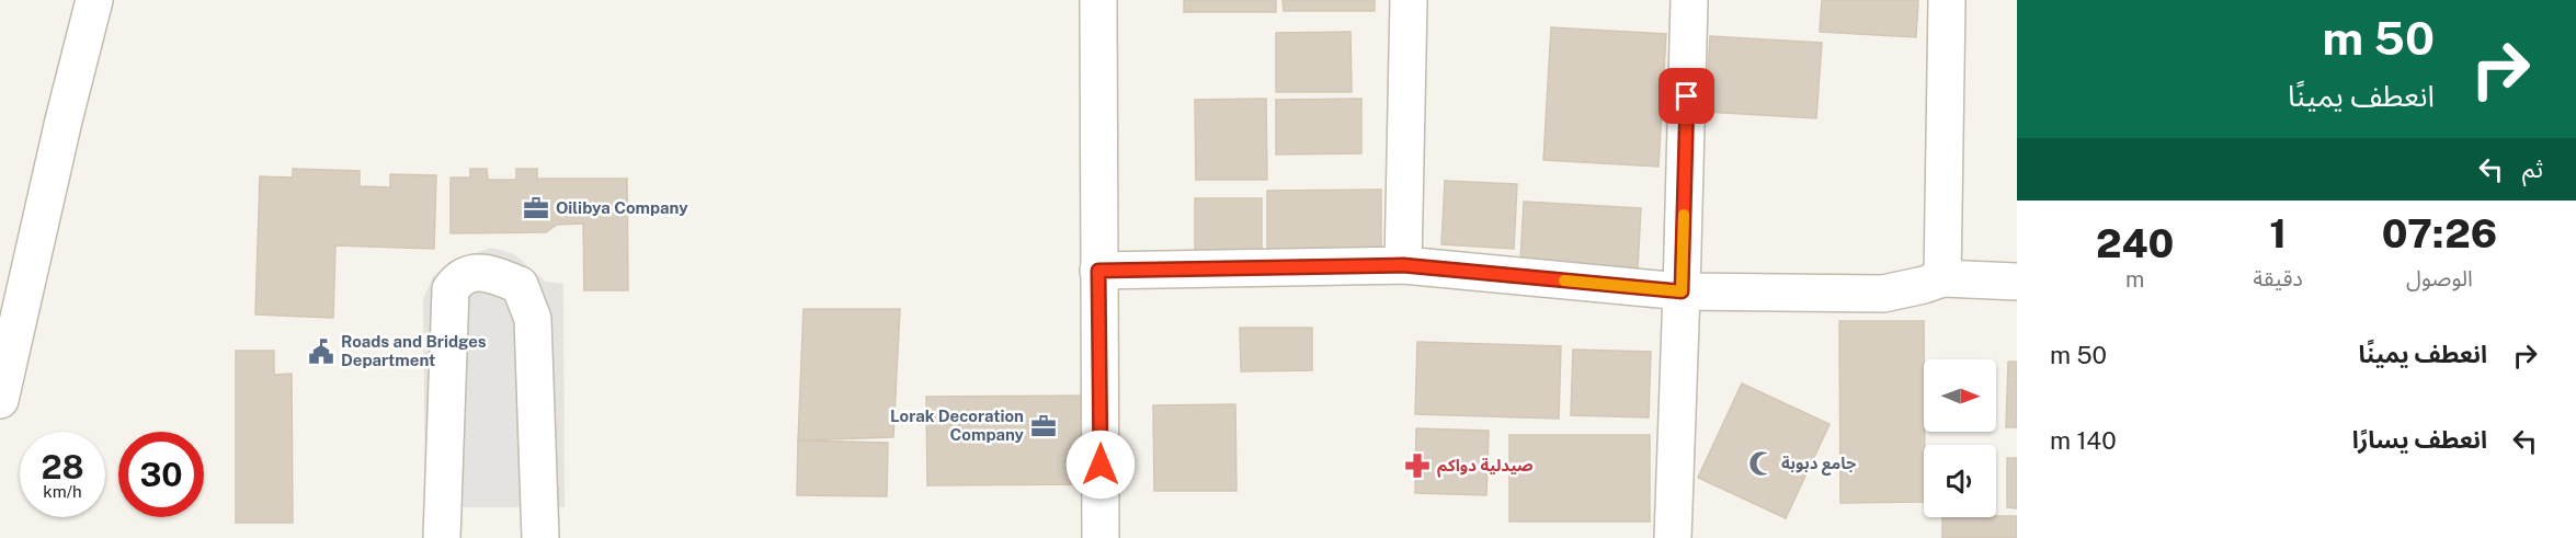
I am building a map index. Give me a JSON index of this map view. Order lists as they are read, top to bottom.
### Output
{
  "places": {
    "office": ["Oilibya Company", "Lorak Decoration Company"],
    "public building": ["Roads and Bridges Department"],
    "mosque": ["جامع دبوبة"],
    "pharmacy": ["صيدلية دواكم"]
  },
  "north": "right",
  "page": {
    "turn": ["50 m", "انعطف يمينًا"],
    "then": "ثم",
    "eta": [
      "07:26",
      "الوصول",
      "1",
      "دقيقة",
      "240",
      "m"
    ],
    "list": [
      {
        "name": "انعطف يمينًا",
        "value": "50 m"
      },
      {
        "name": "انعطف يسارًا",
        "value": "140 m"
      }
    ],
    "speed": "28 km/h",
    "limit": "30"
  }
}
